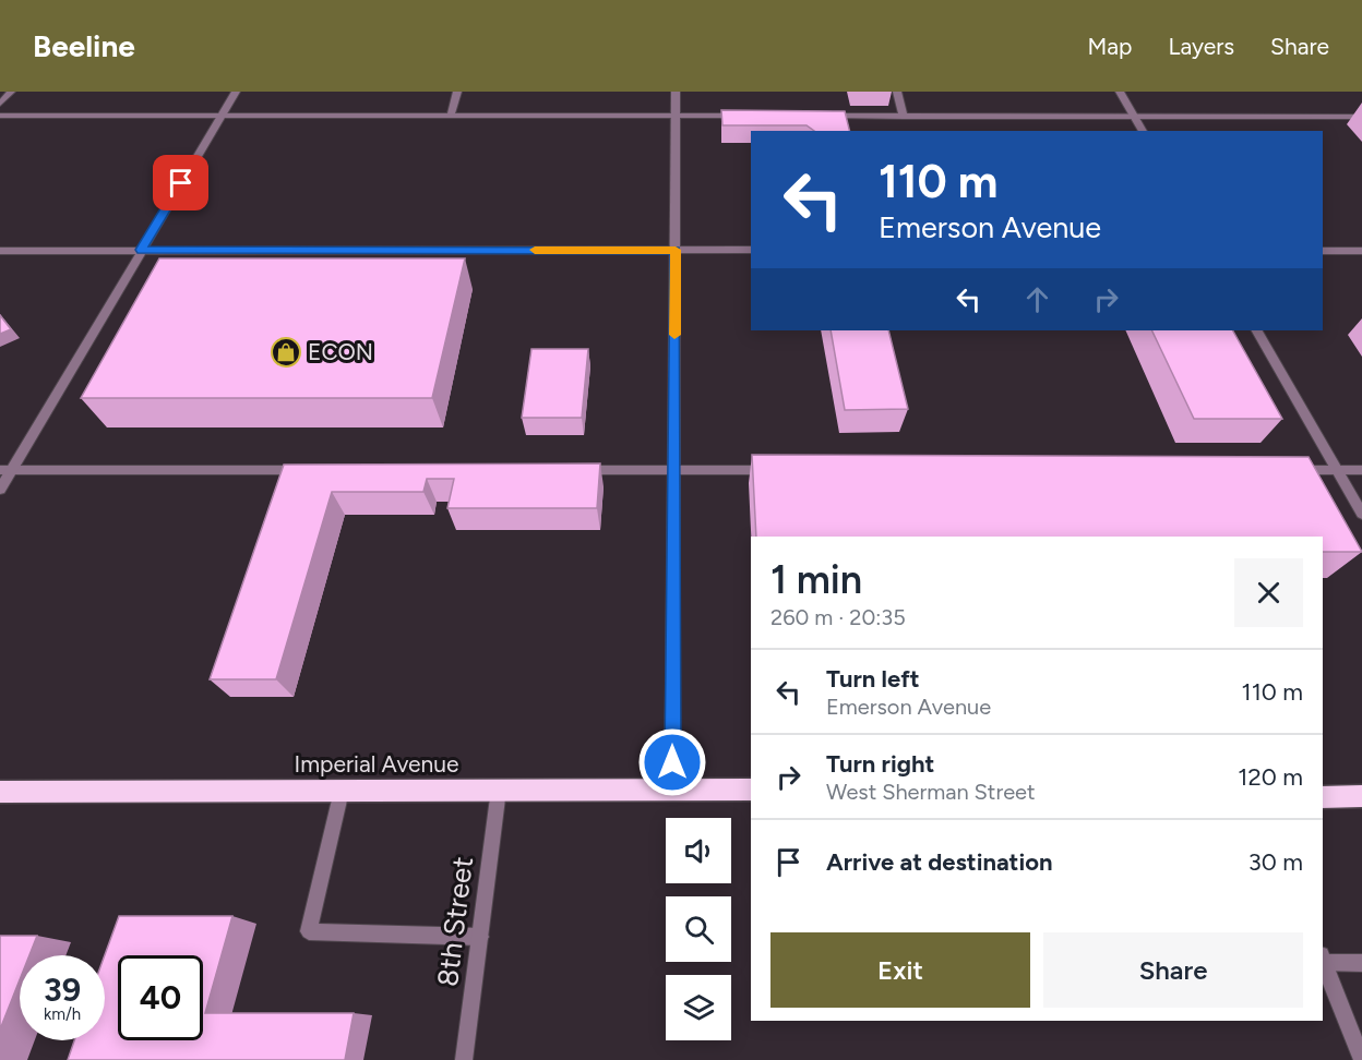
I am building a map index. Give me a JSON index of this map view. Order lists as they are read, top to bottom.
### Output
{
  "streets": {
    "highway": ["Imperial Avenue"],
    "street": ["8th Street"]
  },
  "crossings": [
    ["Imperial Avenue", "8th Street"]
  ],
  "places": {
    "shop": ["ECON"]
  },
  "page": {
    "header": "Beeline",
    "nav": ["Map", "Layers", "Share"],
    "turn": ["110 m", "Emerson Avenue"],
    "heading": ["1 min", "260 m · 20:35"],
    "list": [
      {
        "name": "Turn left",
        "note": "Emerson Avenue",
        "value": "110 m"
      },
      {
        "name": "Turn right",
        "note": "West Sherman Street",
        "value": "120 m"
      },
      {
        "name": "Arrive at destination",
        "value": "30 m"
      }
    ],
    "buttons": ["Exit", "Share"],
    "speed": "39 km/h",
    "limit": "40"
  }
}
